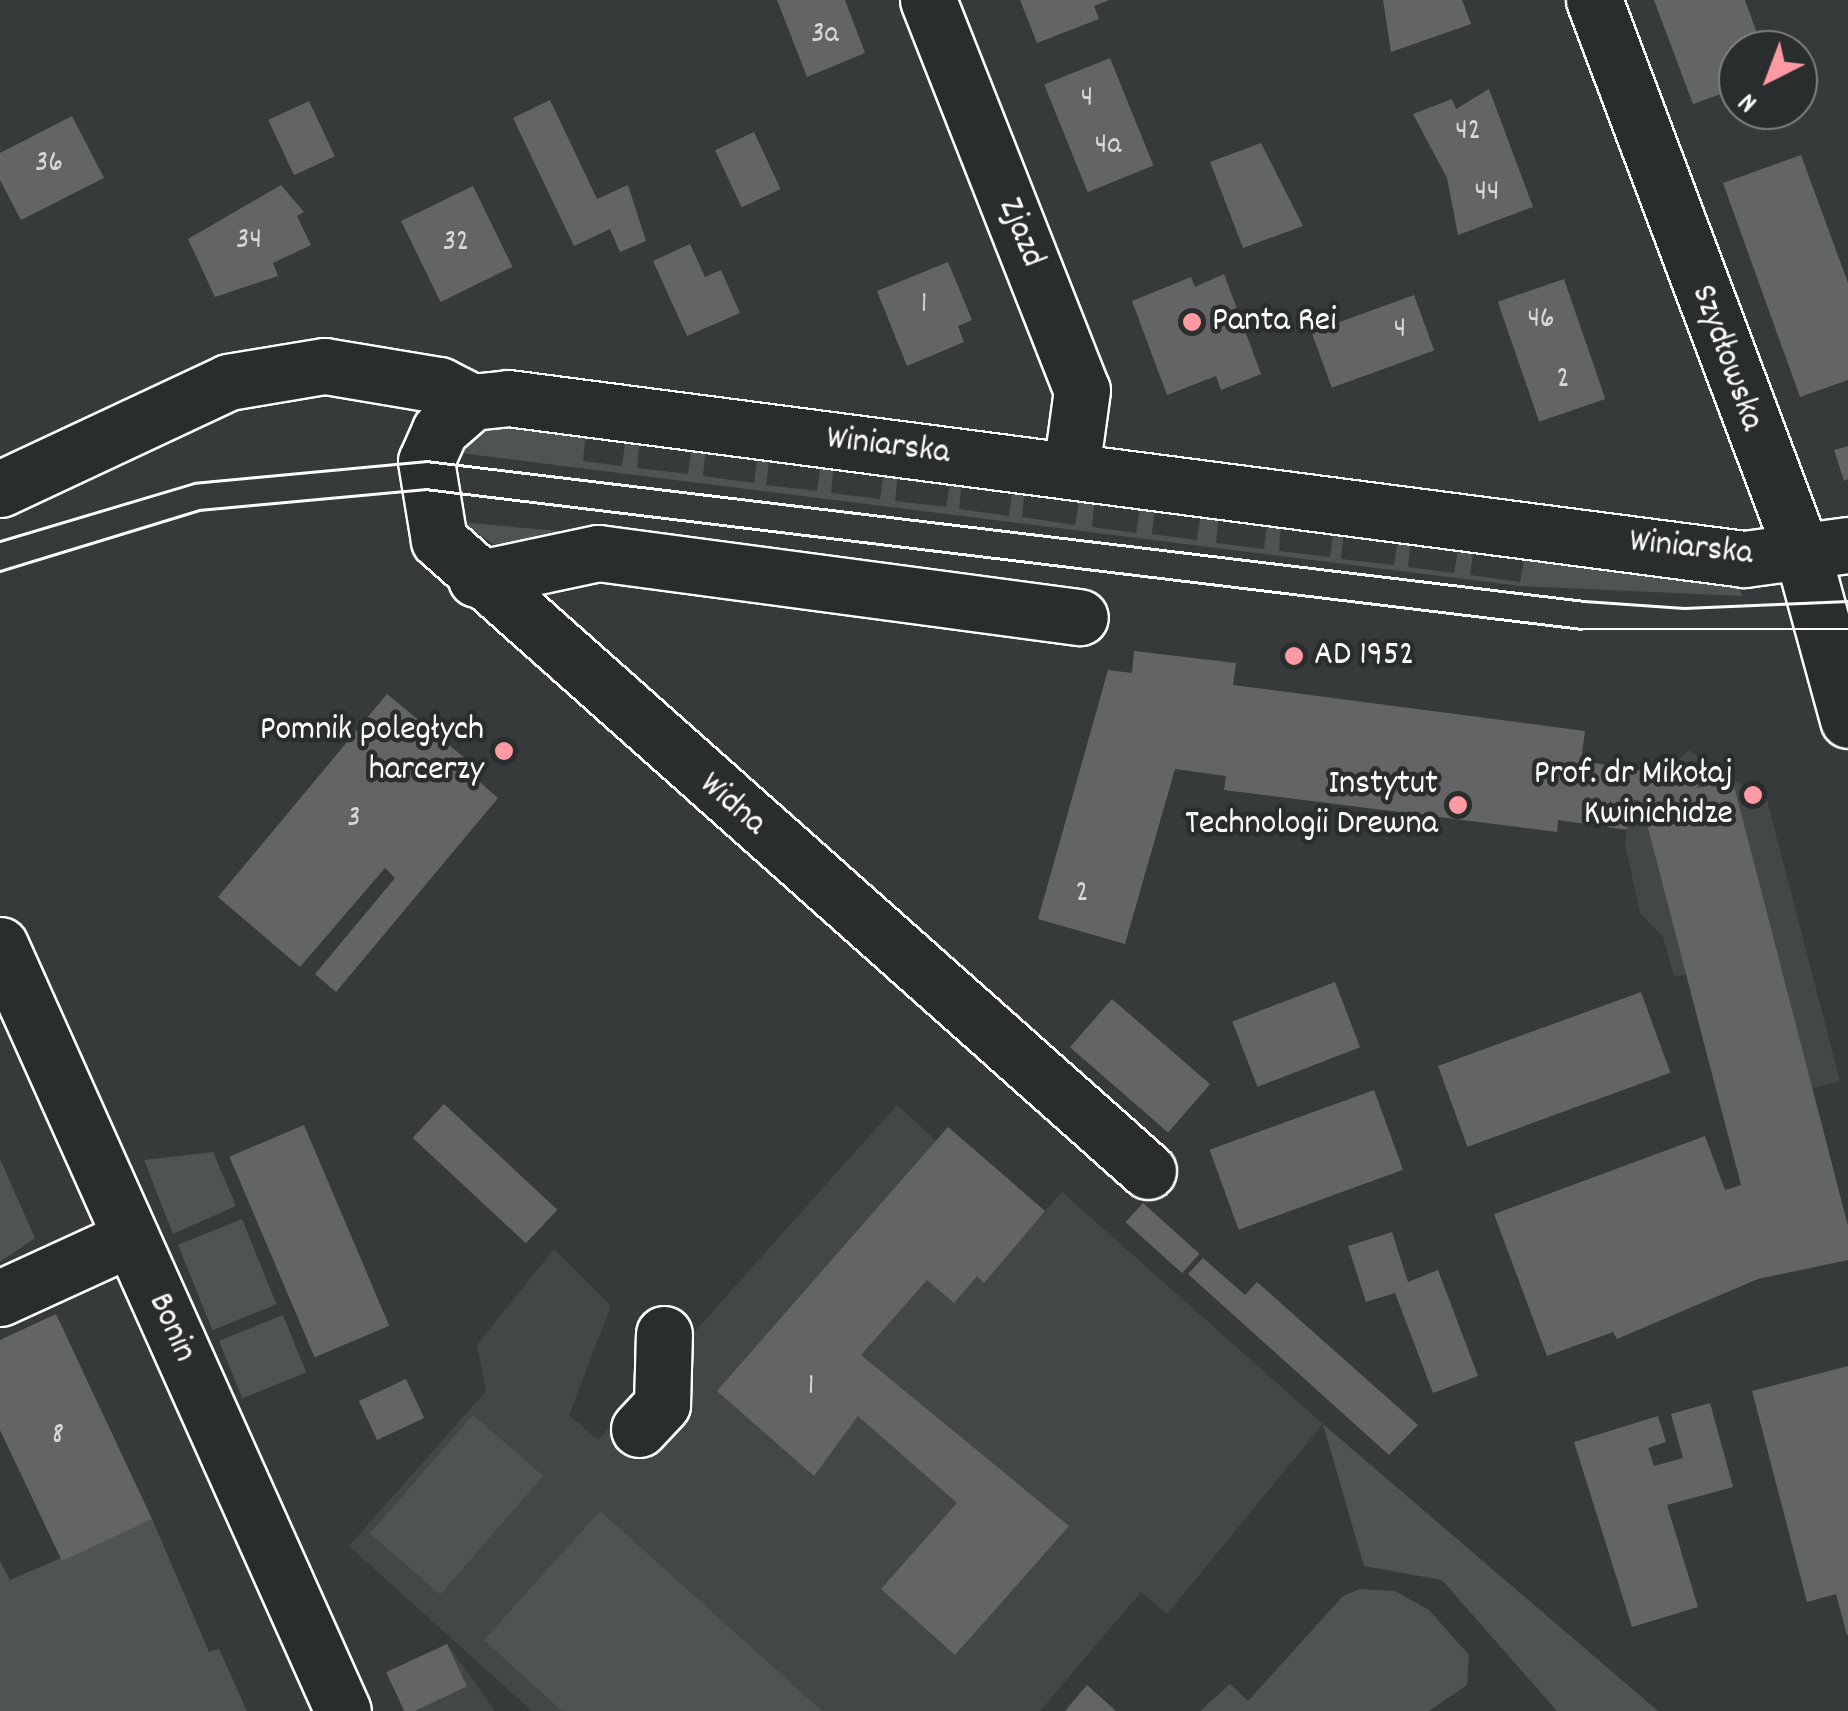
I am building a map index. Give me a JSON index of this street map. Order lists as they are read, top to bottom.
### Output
{
  "streets": {
    "street": [
      "Zjazd",
      "Szydłowska",
      "Winiarska",
      "Widna",
      "Bonin"
    ]
  },
  "crossings": [
    ["Zjazd", "Winiarska"],
    ["Szydłowska", "Winiarska"],
    ["Winiarska", "Widna"]
  ],
  "places": [
    "Panta Rei",
    "AD 1952",
    "Pomnik poległych harcerzy",
    "Prof. dr Mikołaj Kwinichidze",
    "Instytut Technologii Drewna"
  ],
  "house_numbers": [
    "3a",
    "4",
    "42",
    "4a",
    "36",
    "44",
    "34",
    "32",
    "1",
    "46",
    "4",
    "2",
    "3",
    "2",
    "1",
    "8"
  ],
  "north": "bottom left"
}
